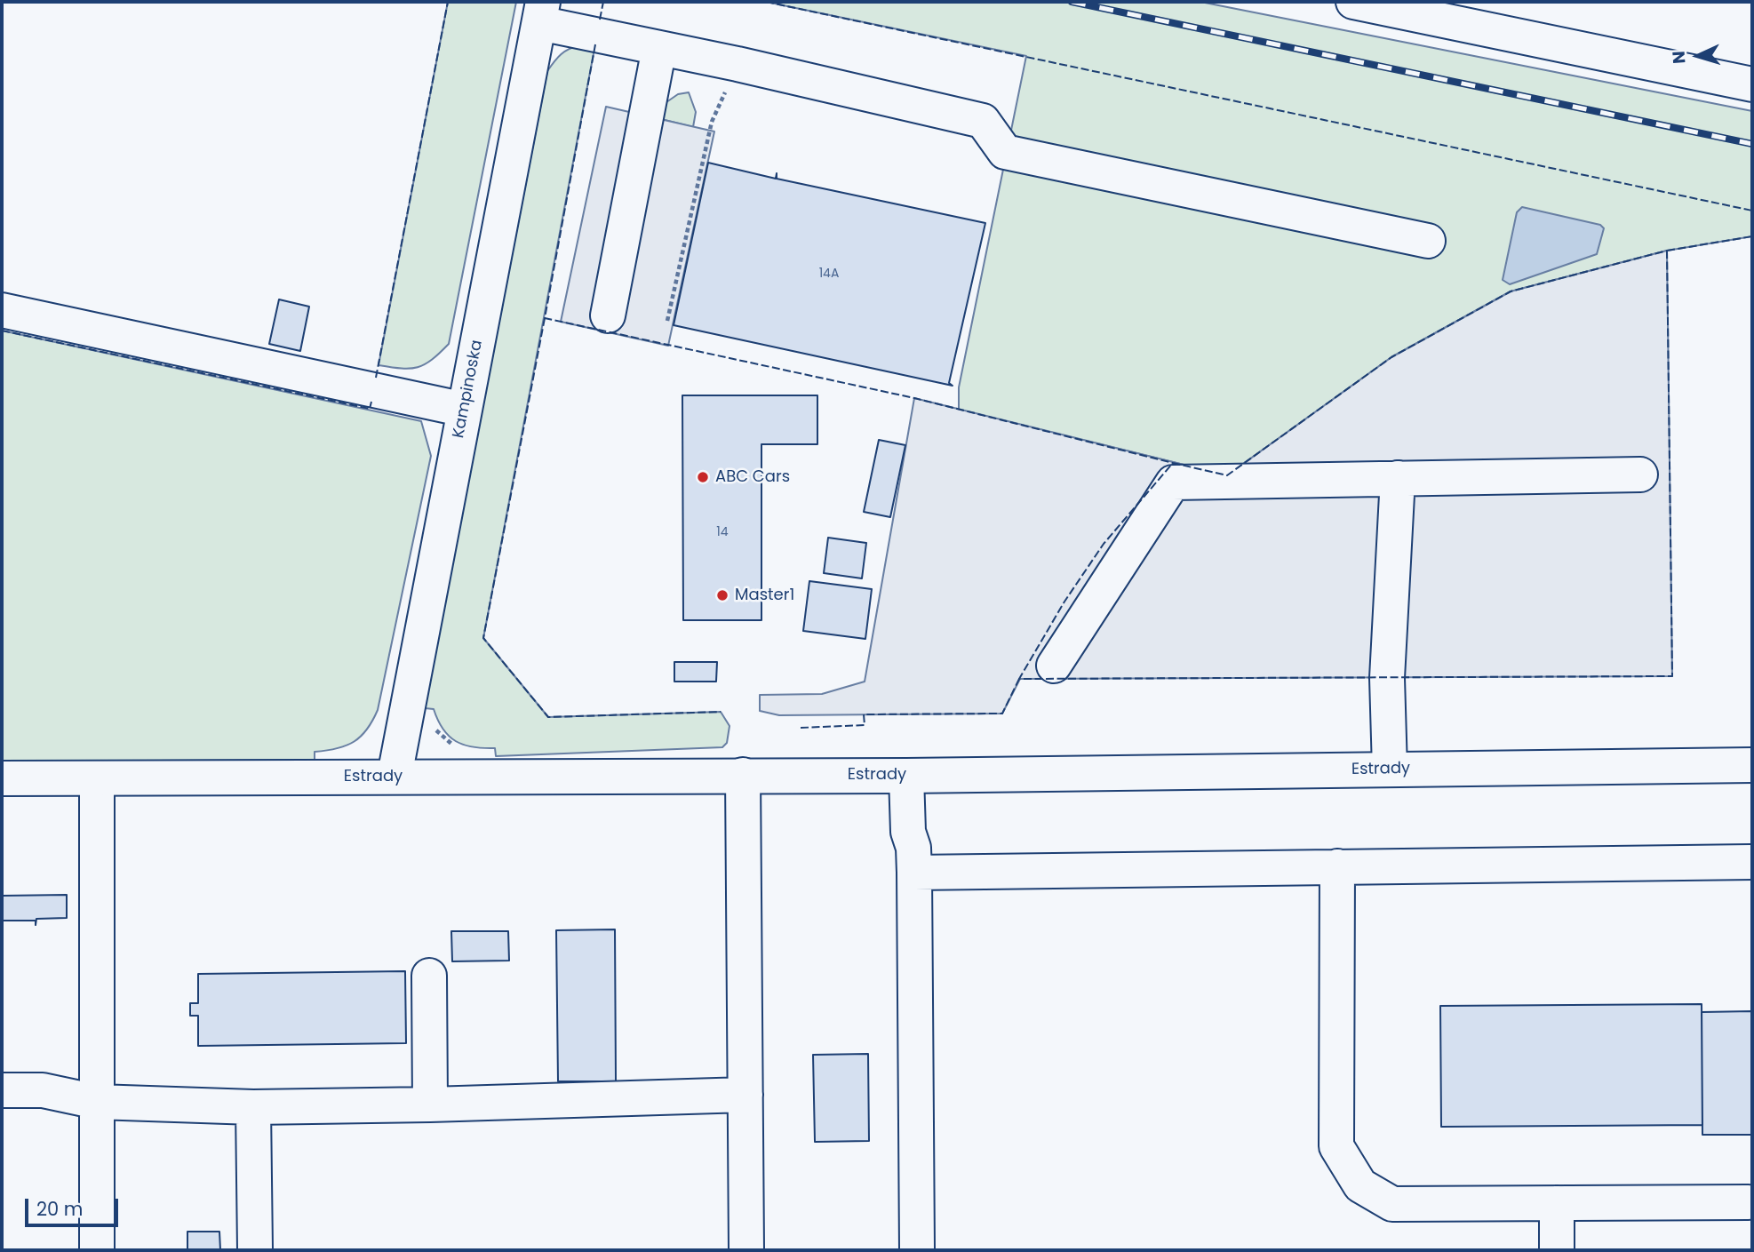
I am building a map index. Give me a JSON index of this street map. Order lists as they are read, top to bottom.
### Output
{
  "streets": {
    "main road": ["Kampinoska", "Estrady"]
  },
  "crossings": [
    ["Kampinoska", "Estrady"]
  ],
  "places": ["ABC Cars", "Master1"],
  "house_numbers": ["14A", "14"],
  "scale_bar": "20 m",
  "north": "left"
}
